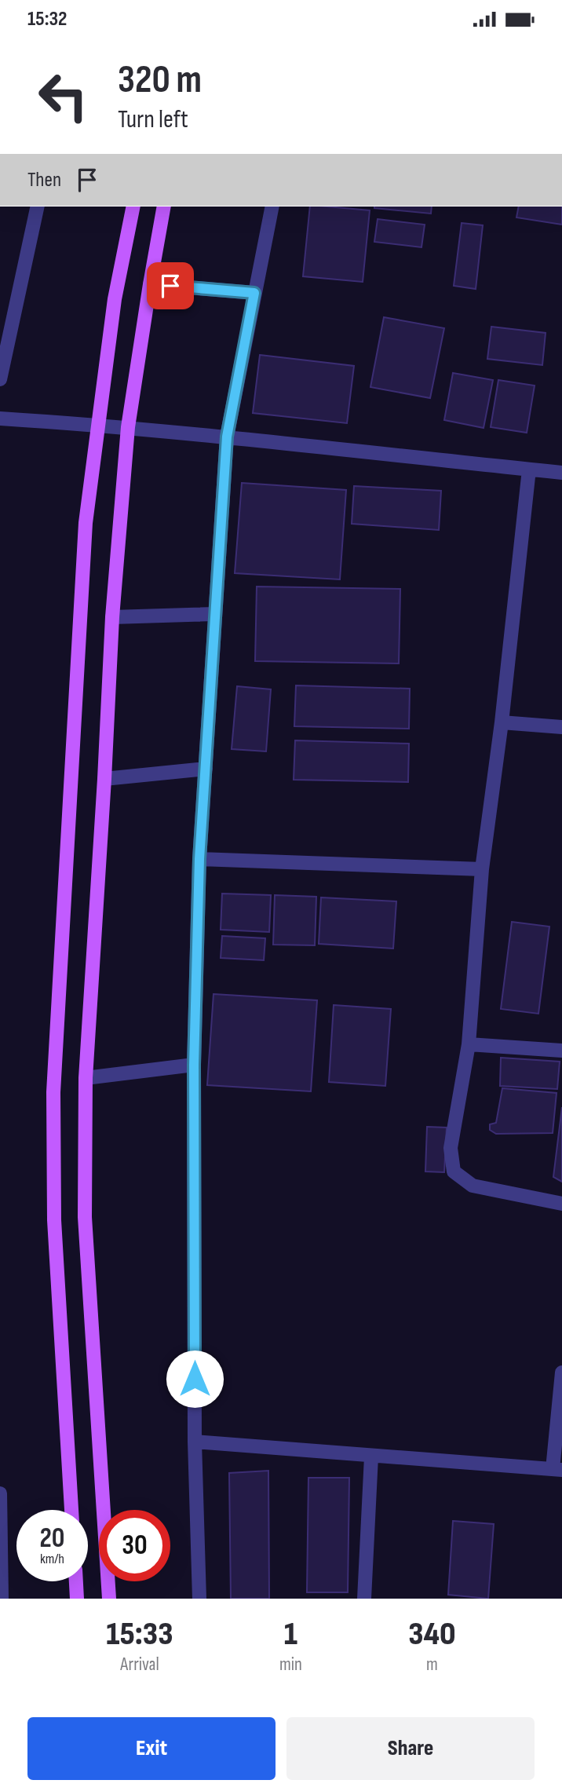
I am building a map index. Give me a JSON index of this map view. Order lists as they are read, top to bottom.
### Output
{
  "page": {
    "status": "15:32",
    "turn": ["320 m", "Turn left"],
    "then": "Then",
    "speed": "20 km/h",
    "limit": "30",
    "eta": [
      "15:33",
      "Arrival",
      "1",
      "min",
      "340",
      "m"
    ],
    "buttons": ["Exit", "Share"]
  }
}
